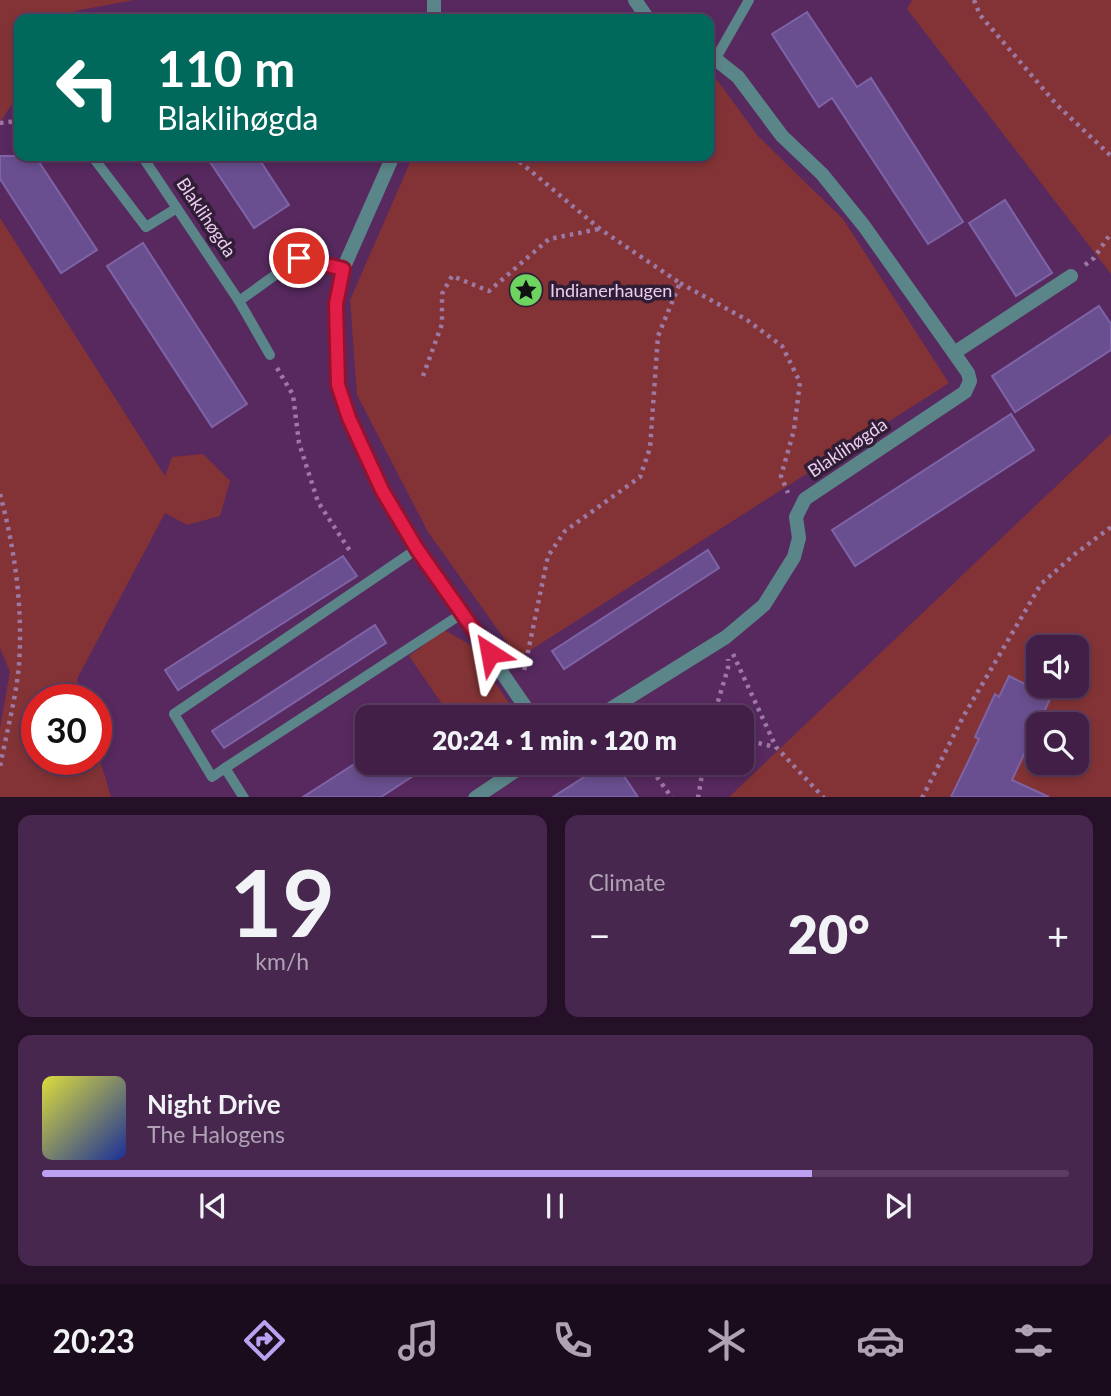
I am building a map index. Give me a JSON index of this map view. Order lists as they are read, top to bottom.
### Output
{
  "streets": {
    "street": ["Blaklihøgda"]
  },
  "places": {
    "place": ["Indianerhaugen"]
  },
  "page": {
    "turn": ["110 m", "Blaklihøgda"],
    "limit": "30",
    "trip": "20:24 · 1 min · 120 m",
    "tile": [
      ["19", "km/h"],
      "Climate"
    ],
    "heat": ["−", "20°", "+"],
    "song": ["Night Drive", "The Halogens"],
    "tabs": "20:23"
  }
}
